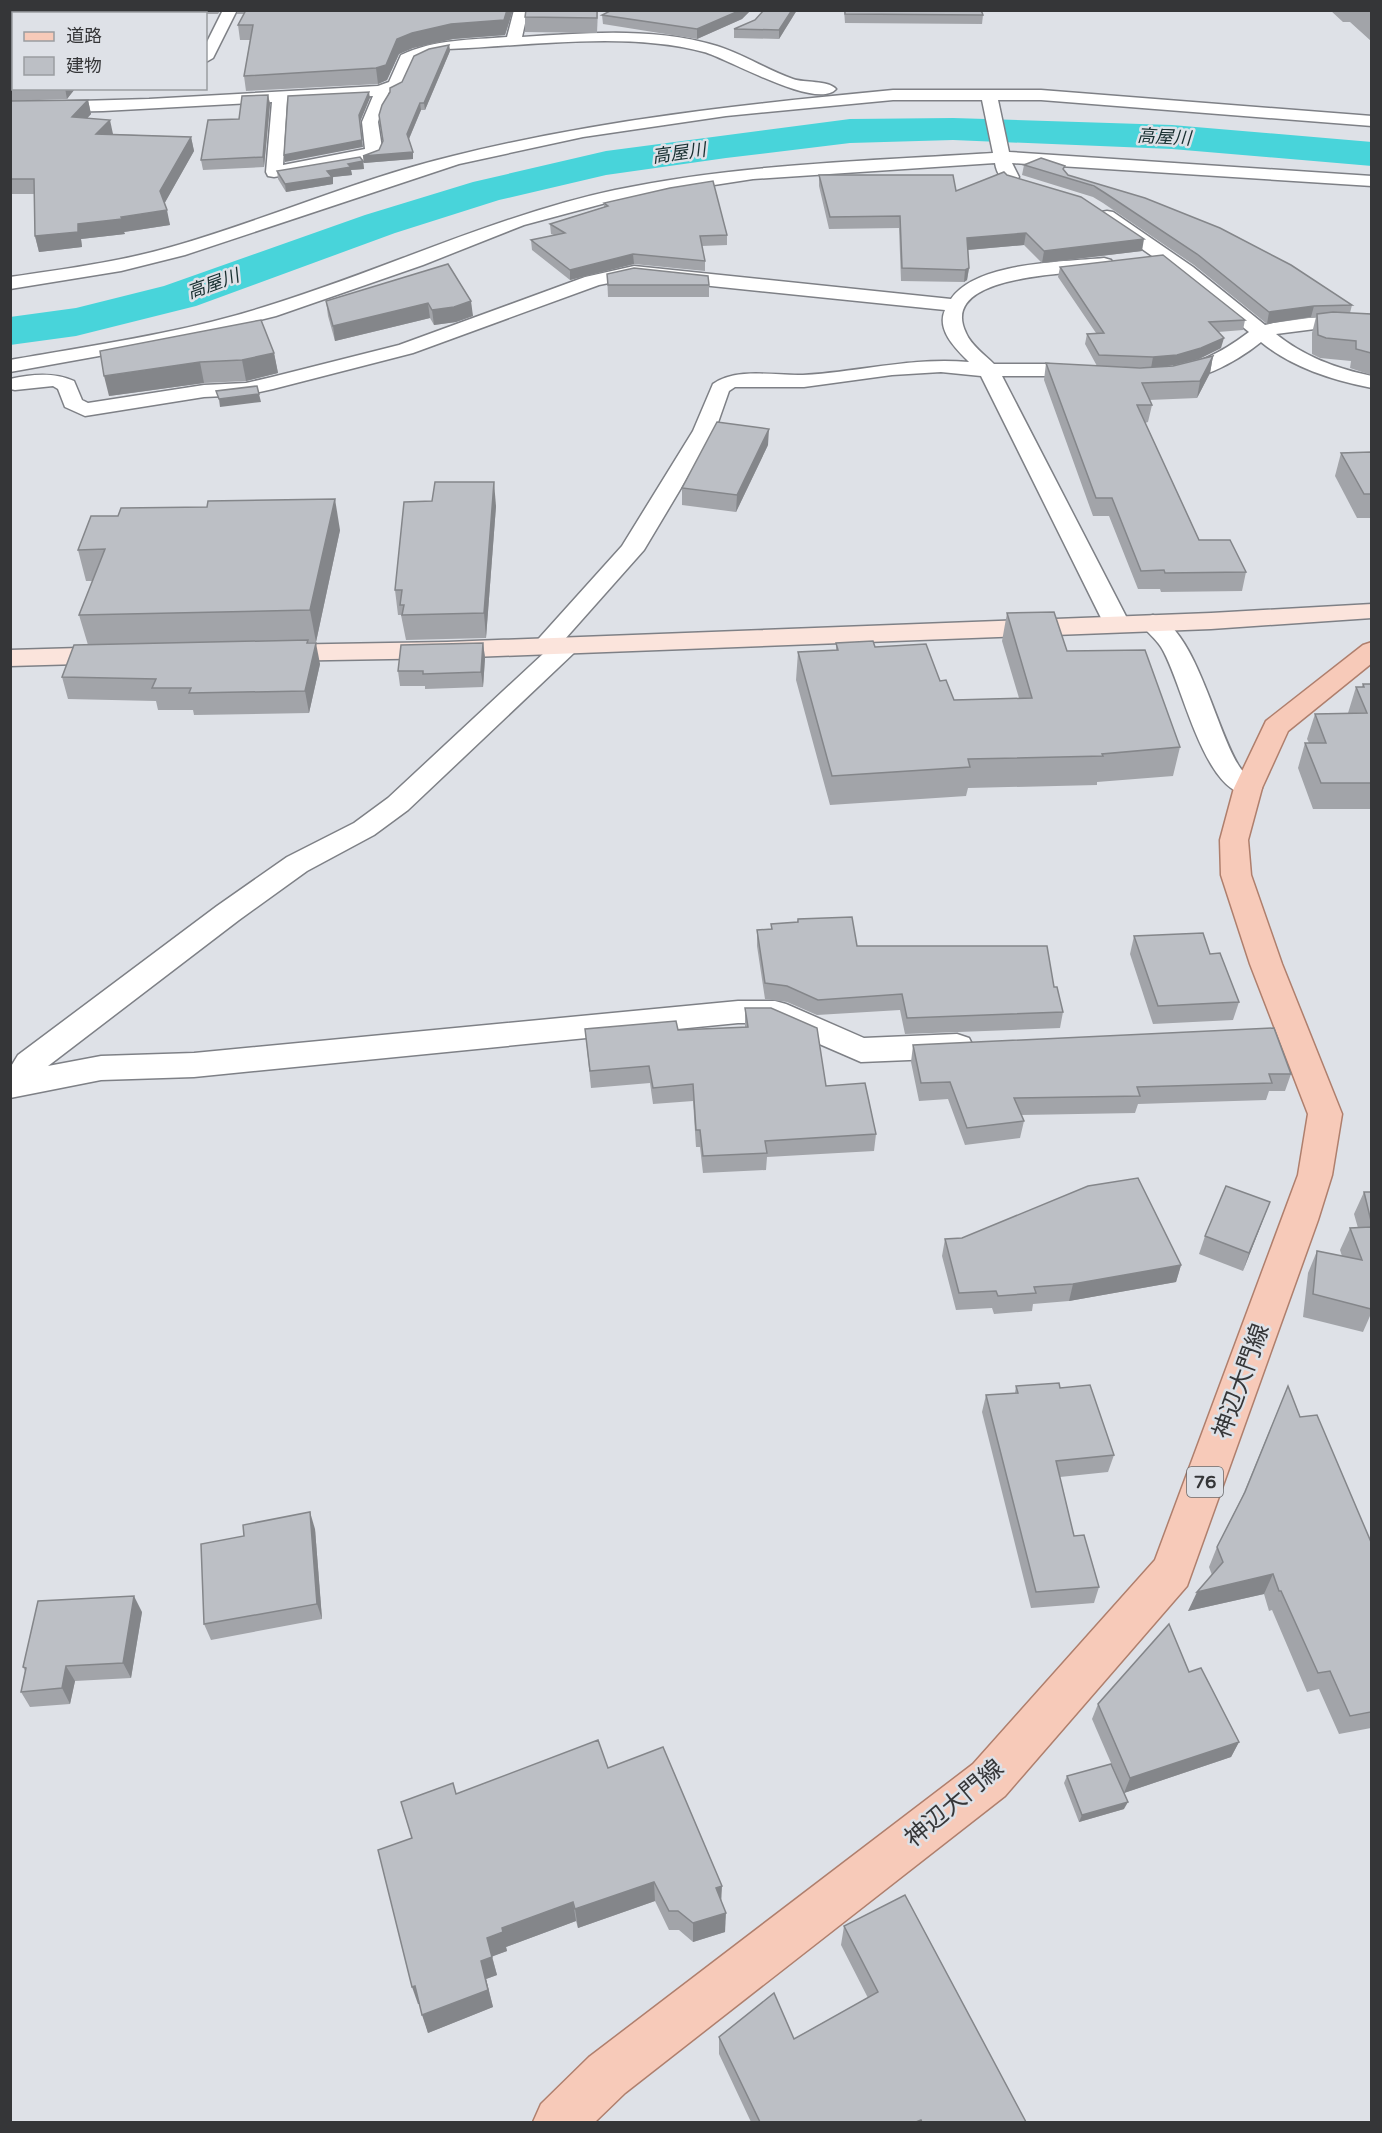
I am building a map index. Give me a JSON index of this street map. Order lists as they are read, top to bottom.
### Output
{
  "streets": {
    "main road": ["神辺大門線", "76"]
  },
  "water": ["高屋川"],
  "legend": ["道路", "建物"]
}
